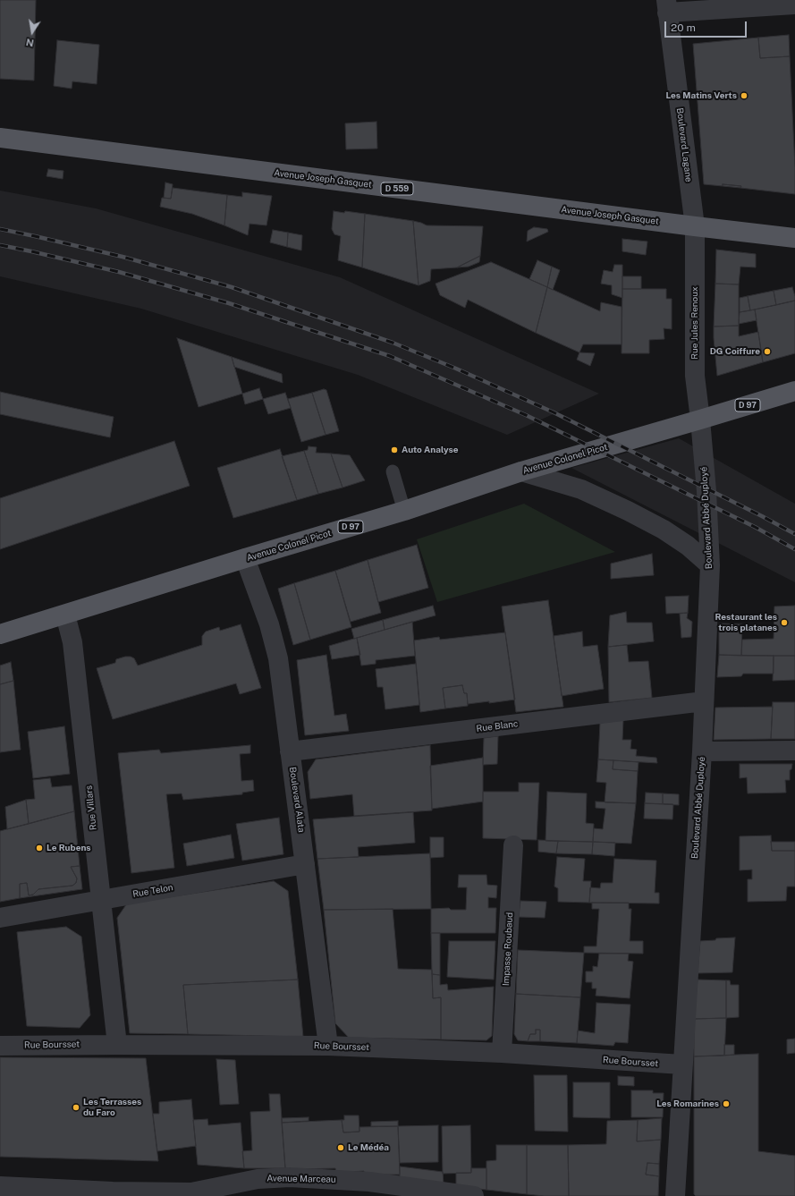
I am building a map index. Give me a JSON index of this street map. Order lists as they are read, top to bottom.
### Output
{
  "streets": {
    "main road": [
      "Avenue Joseph Gasquet",
      "D 559",
      "D 97",
      "Avenue Colonel Picot"
    ],
    "street": [
      "Boulevard Lagane",
      "Rue Jules Renoux",
      "Boulevard Abbé Duployé",
      "Rue Blanc",
      "Boulevard Alata",
      "Rue Villars",
      "Rue Telon",
      "Impasse Roubaud",
      "Rue Boursset",
      "Avenue Marceau"
    ]
  },
  "crossings": [
    ["Boulevard Lagane", "Avenue Joseph Gasquet"],
    ["Boulevard Lagane", "Rue Jules Renoux"],
    ["Avenue Joseph Gasquet", "Rue Jules Renoux"],
    ["Rue Jules Renoux", "D 97"],
    ["Rue Jules Renoux", "Avenue Colonel Picot"],
    ["Rue Jules Renoux", "Boulevard Abbé Duployé"],
    ["D 97", "Avenue Colonel Picot"],
    ["D 97", "Boulevard Abbé Duployé"],
    ["Avenue Colonel Picot", "Boulevard Abbé Duployé"],
    ["Avenue Colonel Picot", "Boulevard Alata"],
    ["Avenue Colonel Picot", "Rue Villars"],
    ["Boulevard Abbé Duployé", "Rue Blanc"],
    ["Boulevard Abbé Duployé", "Rue Boursset"],
    ["Rue Blanc", "Boulevard Alata"],
    ["Boulevard Alata", "Rue Telon"],
    ["Boulevard Alata", "Rue Boursset"],
    ["Rue Villars", "Rue Telon"],
    ["Rue Villars", "Rue Boursset"],
    ["Impasse Roubaud", "Rue Boursset"]
  ],
  "places": [
    "Les Matins Verts",
    "DG Coiffure",
    "Auto Analyse",
    "Restaurant les trois platanes",
    "Le Rubens",
    "Les Romarines",
    "Les Terrasses du Faro",
    "Le Médéa"
  ],
  "scale_bar": "20 m",
  "north": "bottom"
}
